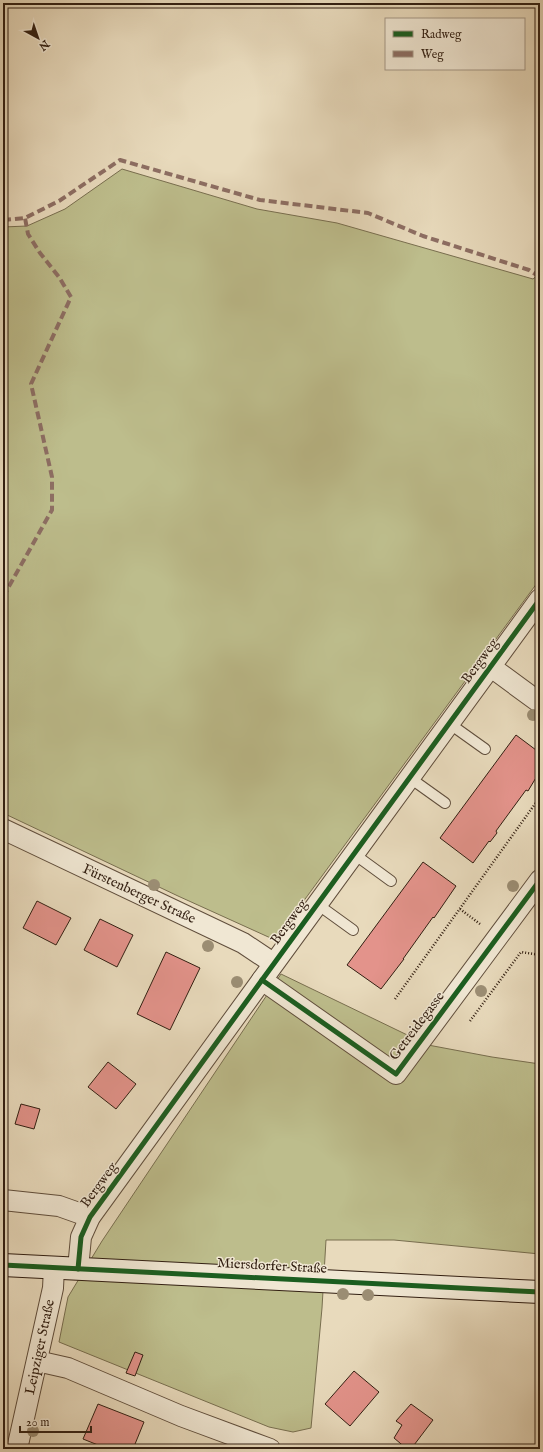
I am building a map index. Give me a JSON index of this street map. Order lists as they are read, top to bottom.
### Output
{
  "streets": {
    "street": [
      "Bergweg",
      "Fürstenberger Straße",
      "Getreidegasse",
      "Miersdorfer Straße",
      "Leipziger Straße"
    ]
  },
  "crossings": [
    ["Bergweg", "Fürstenberger Straße"],
    ["Bergweg", "Getreidegasse"],
    ["Bergweg", "Miersdorfer Straße"],
    ["Miersdorfer Straße", "Leipziger Straße"]
  ],
  "legend": ["Radweg", "Weg"],
  "scale_bar": "20 m",
  "north": "bottom right"
}
